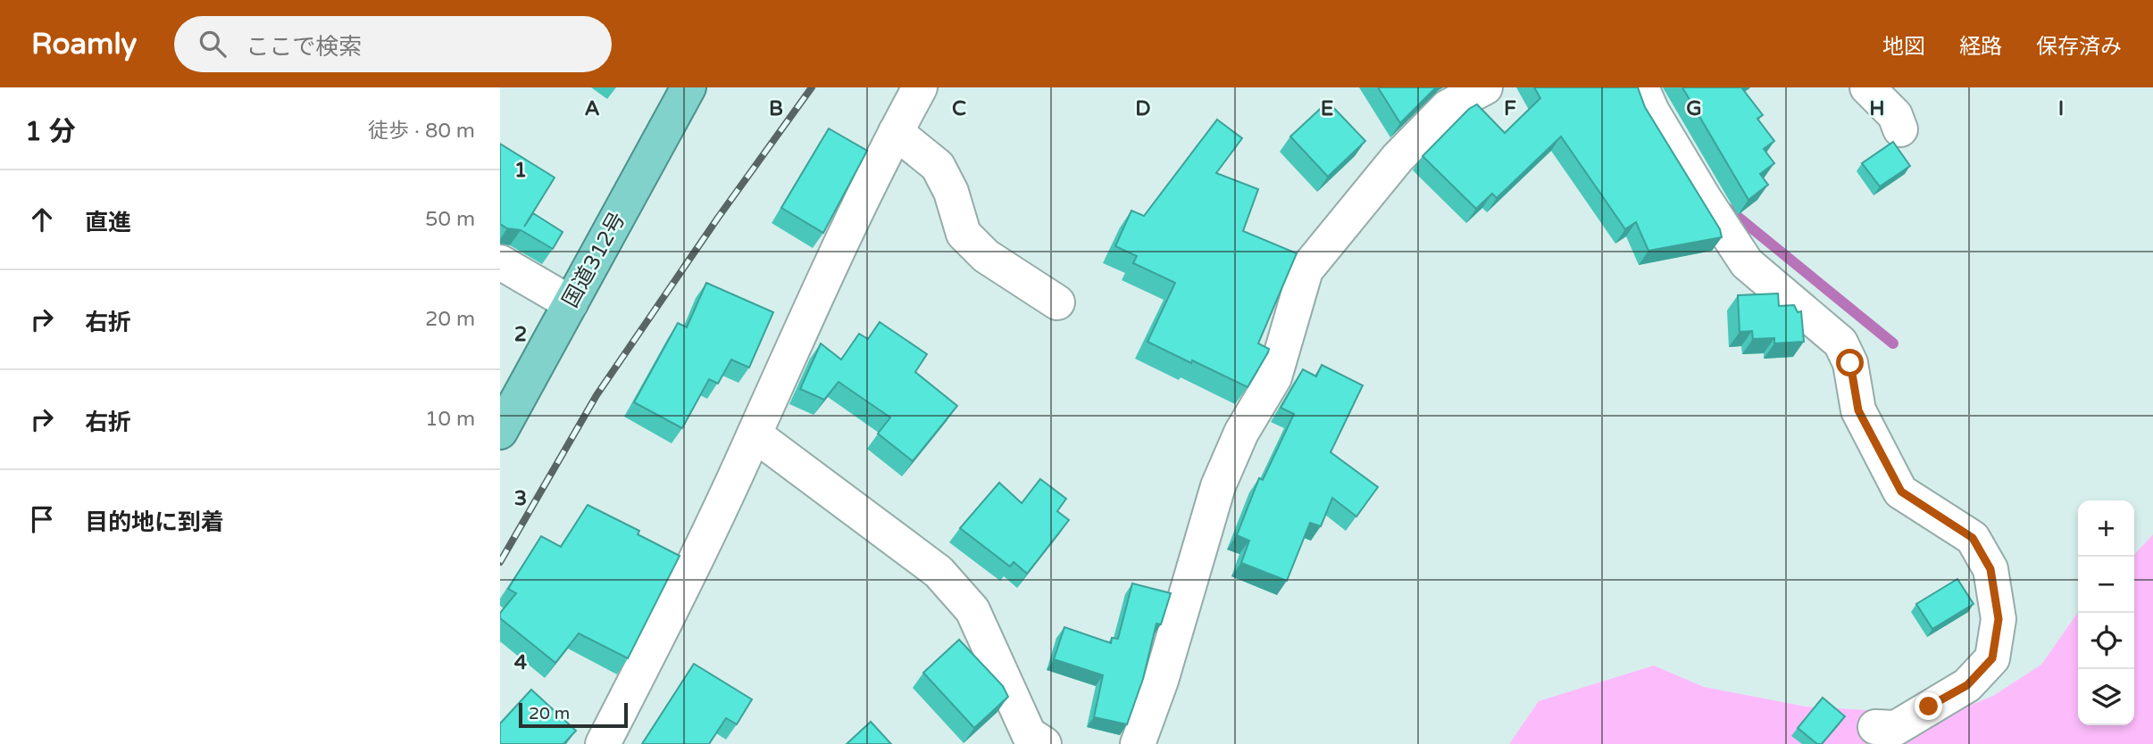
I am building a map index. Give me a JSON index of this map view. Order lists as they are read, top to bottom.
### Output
{
  "streets": {
    "highway": ["国道312号"]
  },
  "scale_bar": "20 m",
  "page": {
    "header": "Roamly",
    "search": "ここで検索",
    "nav": ["地図", "経路", "保存済み"],
    "heading": ["1 分", "徒歩 · 80 m"],
    "list": [
      ["直進", "50 m"],
      ["右折", "20 m"],
      ["右折", "10 m"],
      "目的地に到着"
    ],
    "map_buttons": ["+", "−"],
    "scale": "20 m"
  },
  "grid": {
    "columns": [
      "A",
      "B",
      "C",
      "D",
      "E",
      "F",
      "G",
      "H",
      "I"
    ],
    "rows": [
      "1",
      "2",
      "3",
      "4"
    ]
  }
}
